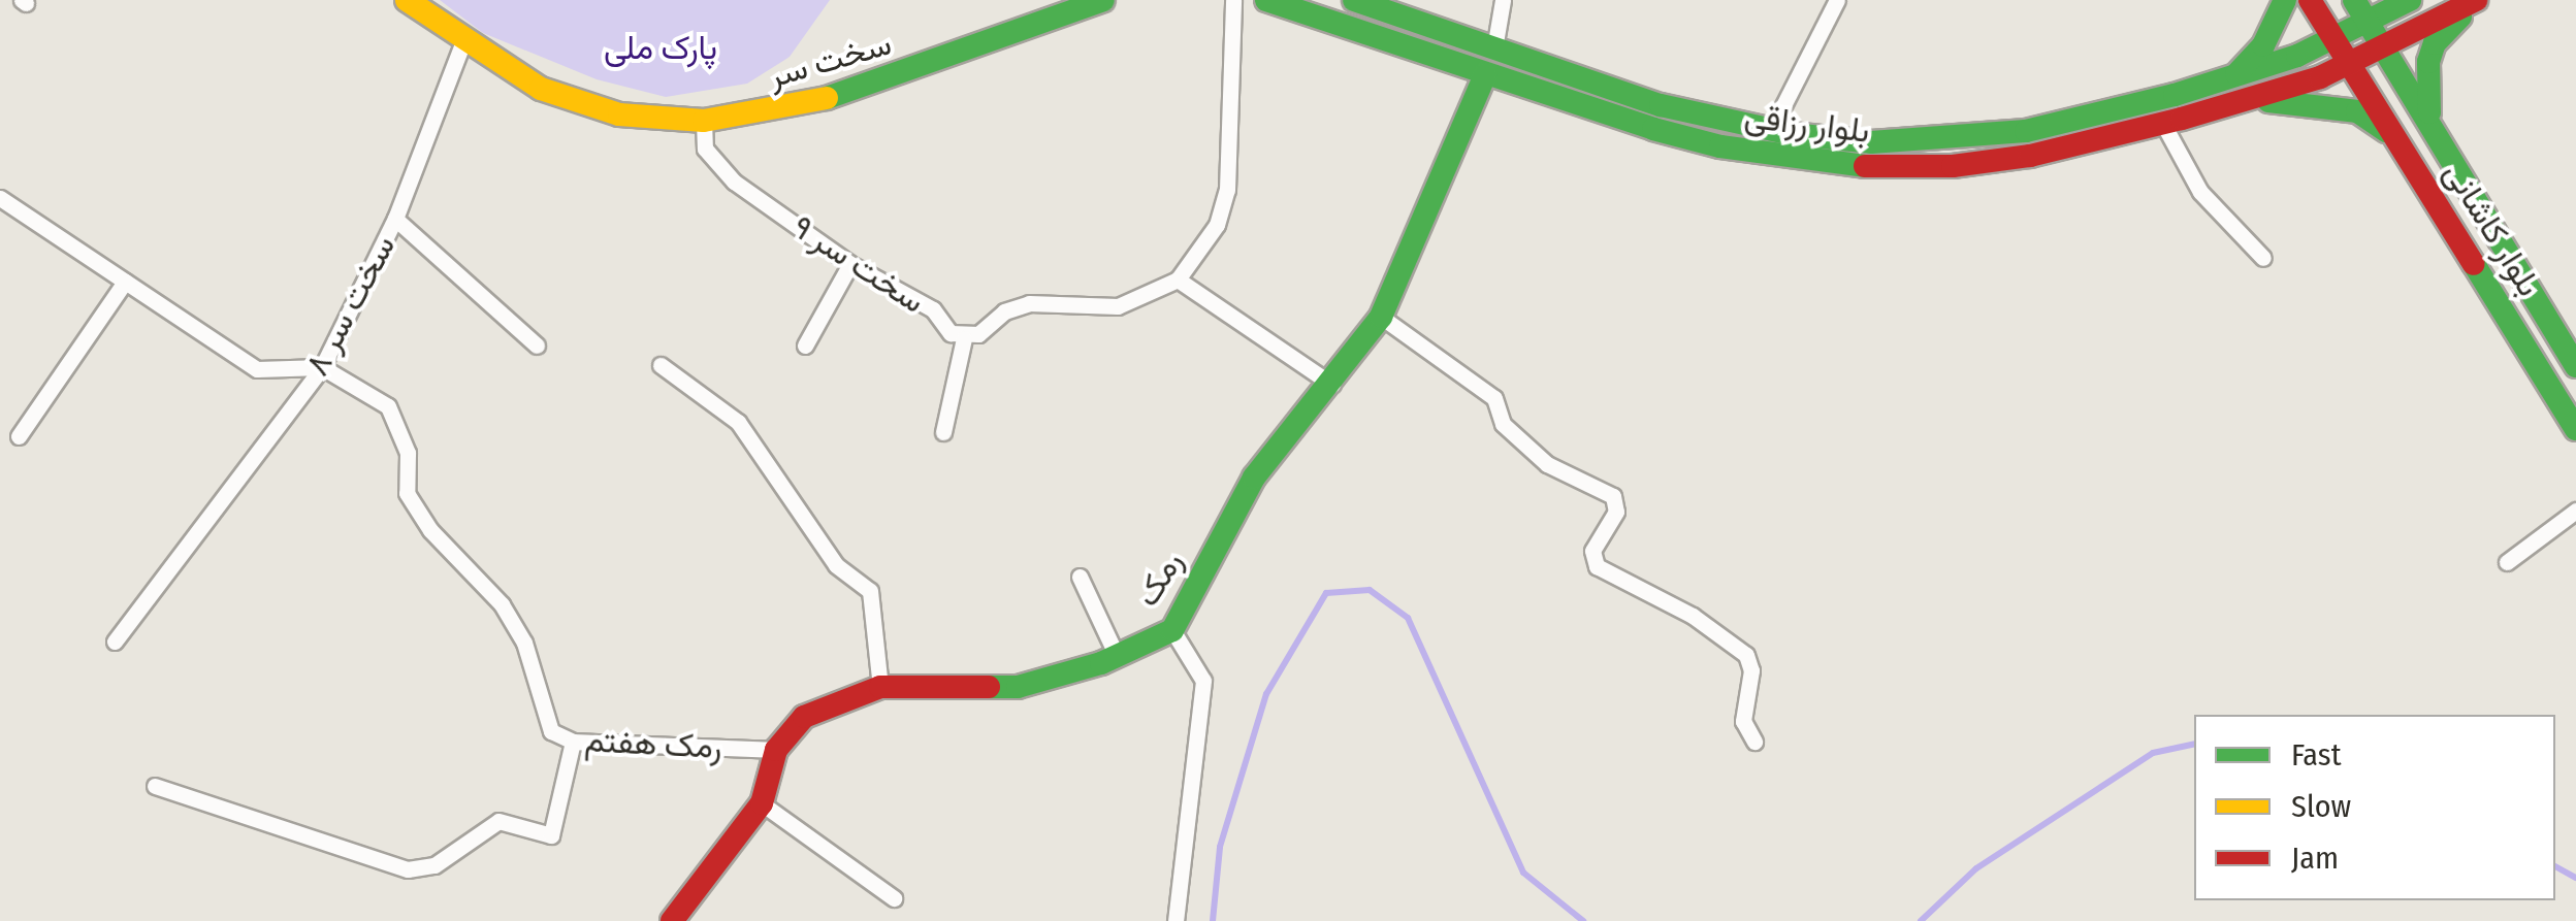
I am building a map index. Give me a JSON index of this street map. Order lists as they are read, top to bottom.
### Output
{
  "streets": {
    "main road": [
      "سخت سر",
      "بلوار رزاقی",
      "بلوار کاشانی",
      "رمک"
    ],
    "street": ["سخت سر ۹", "سخت سر ۸", "رمک هفتم"]
  },
  "crossings": [
    ["سخت سر", "سخت سر ۹"],
    ["سخت سر", "سخت سر ۸"],
    ["بلوار رزاقی", "بلوار کاشانی"],
    ["بلوار رزاقی", "رمک"],
    ["سخت سر ۸", "رمک هفتم"],
    ["رمک", "رمک هفتم"]
  ],
  "parks": ["پارک ملی"],
  "legend": ["Fast", "Slow", "Jam"]
}
